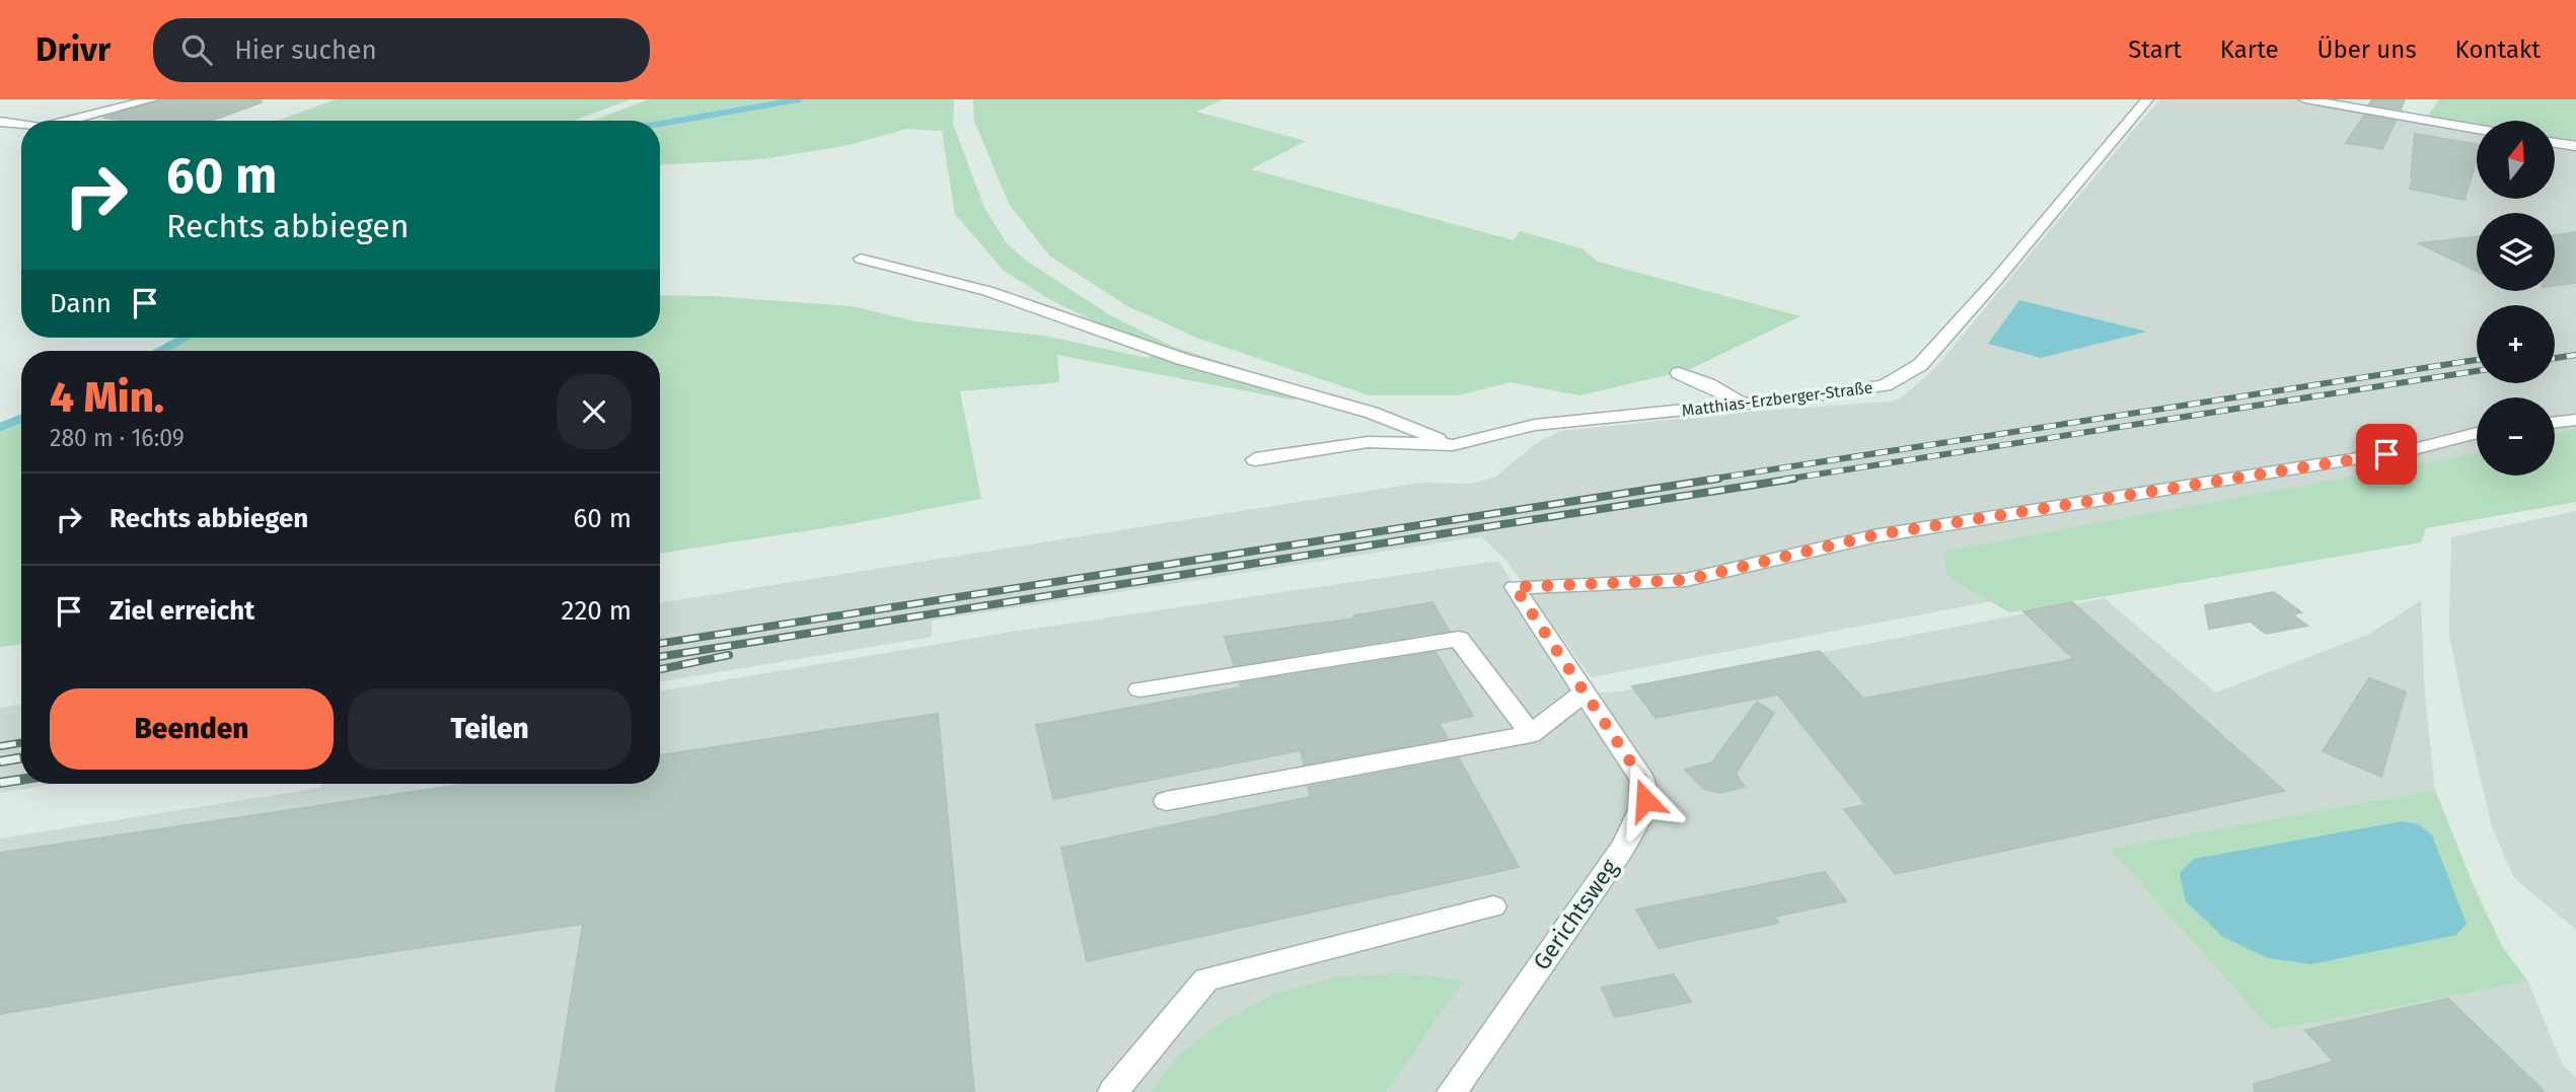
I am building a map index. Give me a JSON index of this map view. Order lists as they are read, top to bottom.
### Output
{
  "streets": {
    "street": ["Matthias-Erzberger-Straße", "Gerichtsweg"]
  },
  "north": "top",
  "page": {
    "header": "Drivr",
    "search": "Hier suchen",
    "nav": [
      "Start",
      "Karte",
      "Über uns",
      "Kontakt"
    ],
    "map_buttons": ["+", "−"],
    "turn": ["60 m", "Rechts abbiegen"],
    "then": "Dann",
    "heading": ["4 Min.", "280 m · 16:09"],
    "list": [
      {
        "name": "Rechts abbiegen",
        "value": "60 m"
      },
      {
        "name": "Ziel erreicht",
        "value": "220 m"
      }
    ],
    "buttons": ["Beenden", "Teilen"]
  }
}
